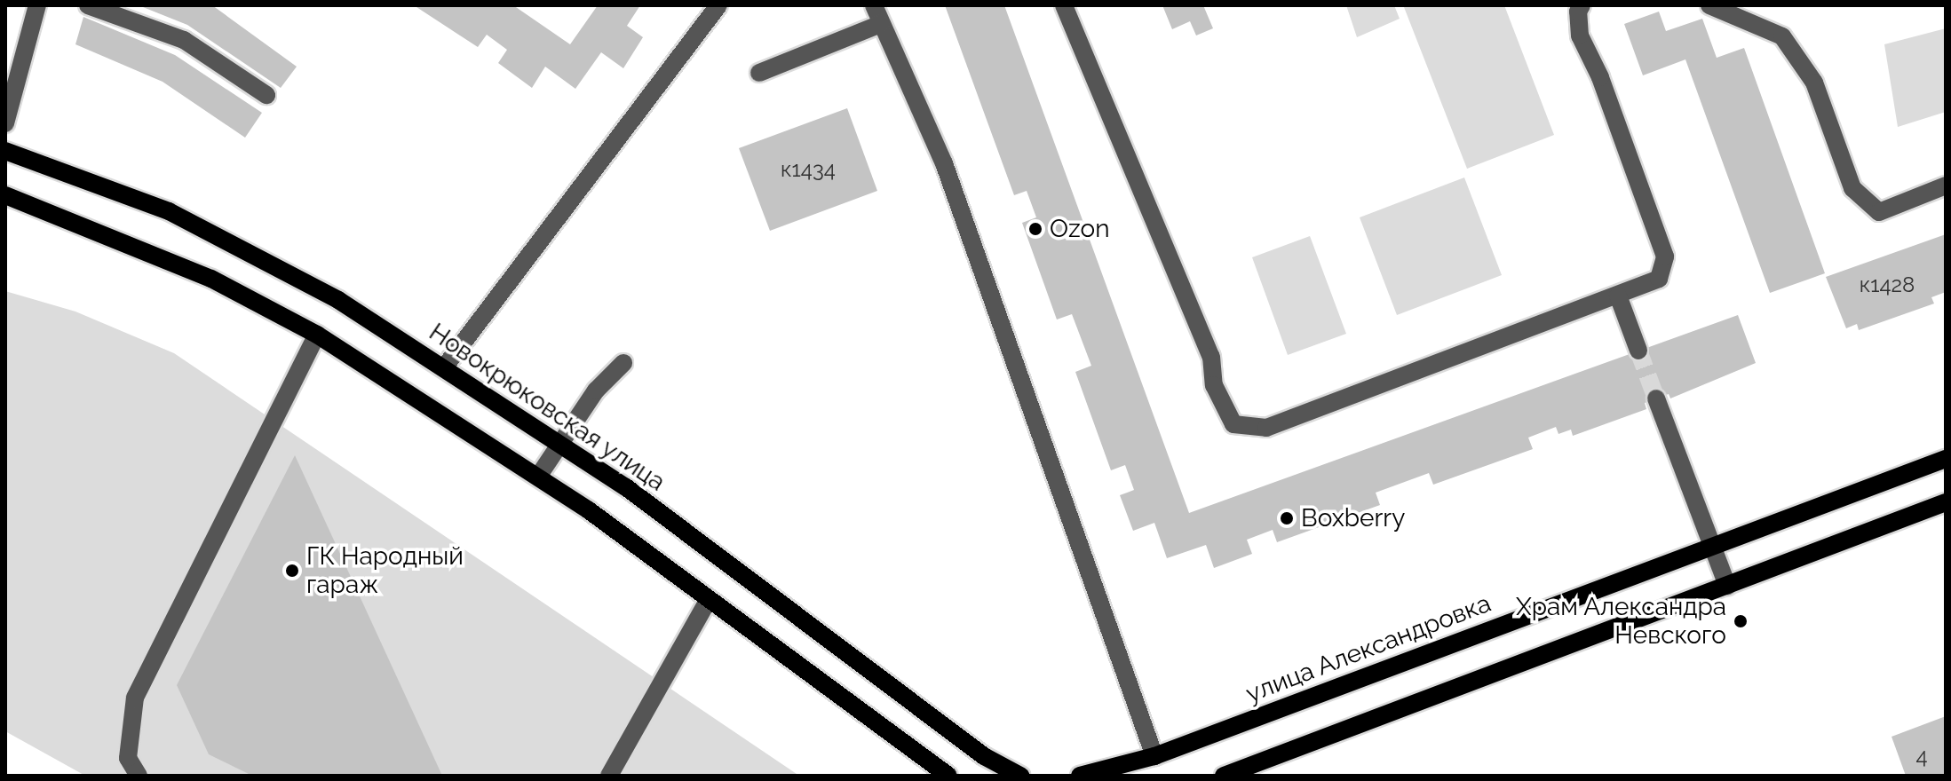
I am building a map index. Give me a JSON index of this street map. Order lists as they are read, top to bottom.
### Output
{
  "streets": {
    "main road": ["Новокрюковская улица", "улица Александровка"]
  },
  "places": [
    "Ozon",
    "Boxberry",
    "ГК Народный гараж",
    "Храм Александра Невского"
  ],
  "house_numbers": ["к1434", "к1428", "4"]
}
